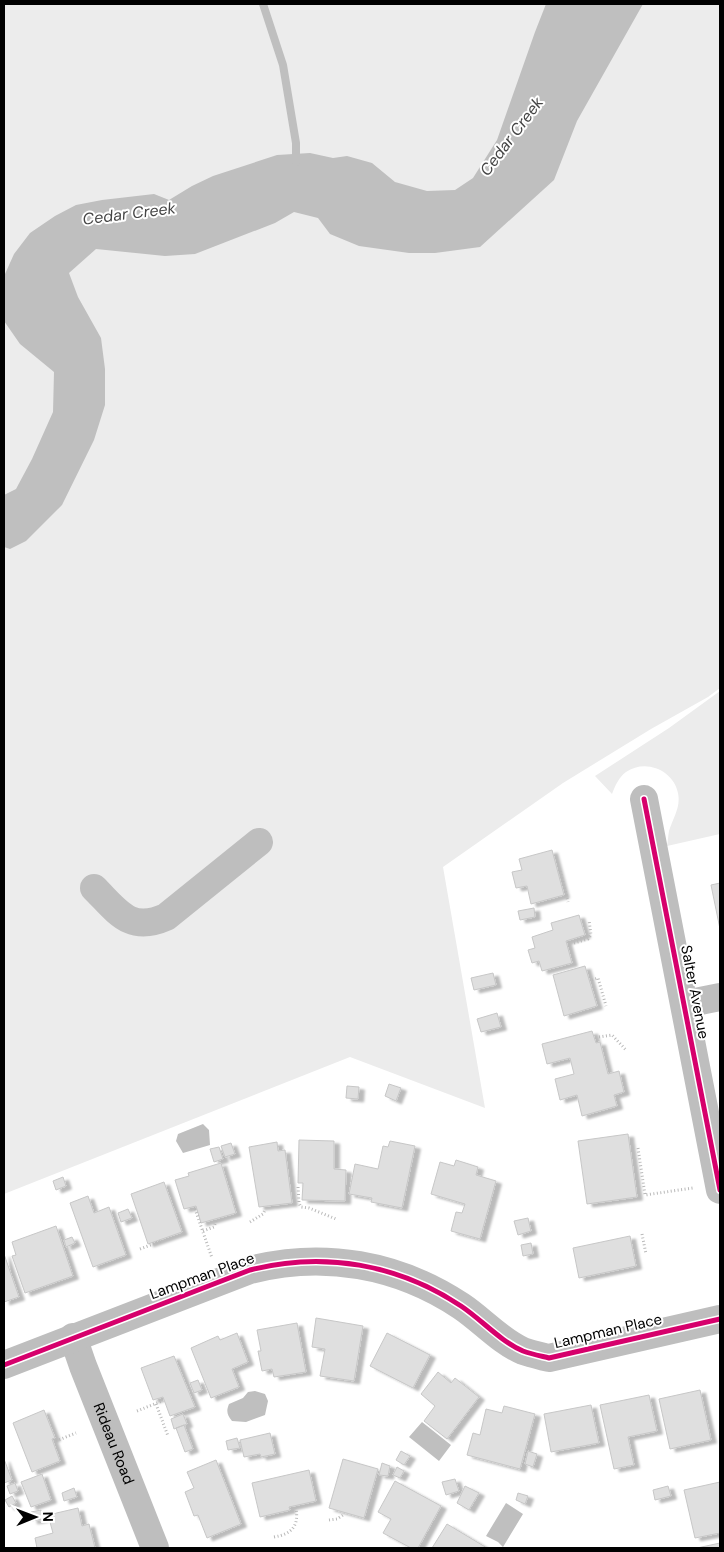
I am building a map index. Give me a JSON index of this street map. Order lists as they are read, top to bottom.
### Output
{
  "streets": {
    "street": ["Salter Avenue", "Lampman Place", "Rideau Road"]
  },
  "crossings": [
    ["Lampman Place", "Rideau Road"]
  ],
  "water": ["Cedar Creek"],
  "north": "right"
}
